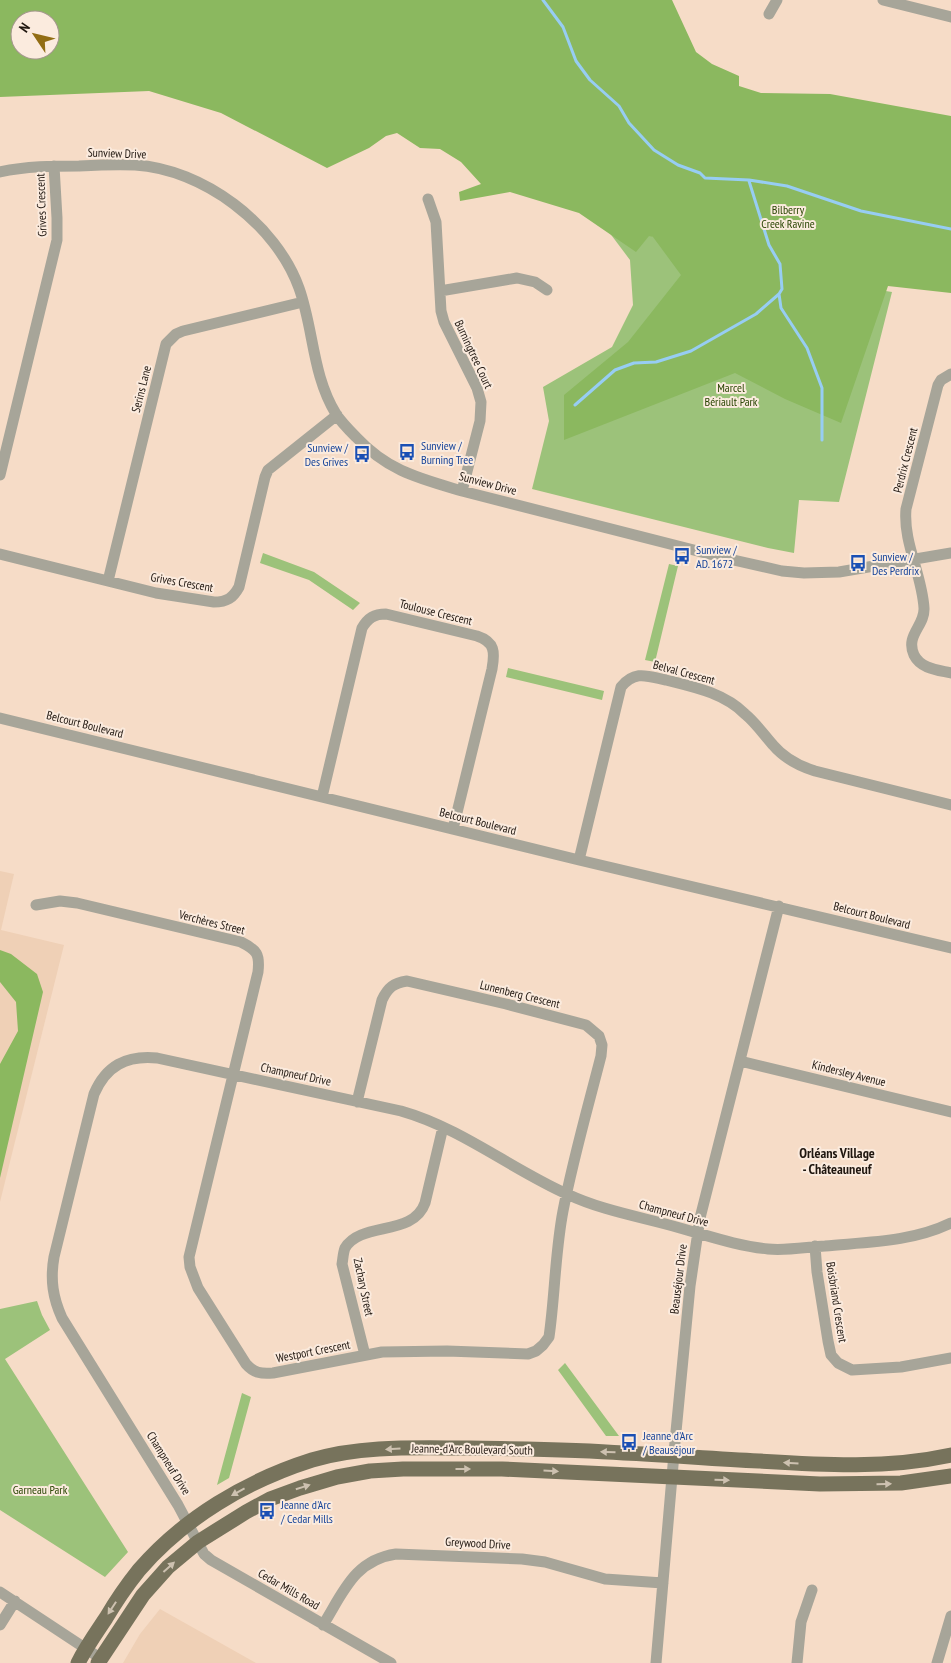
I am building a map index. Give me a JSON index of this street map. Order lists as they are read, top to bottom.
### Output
{
  "streets": {
    "main road": ["Jeanne-d'Arc Boulevard South"],
    "street": [
      "Sunview Drive",
      "Grives Crescent",
      "Burningtree Court",
      "Serins Lane",
      "Perdrix Crescent",
      "Toulouse Crescent",
      "Belval Crescent",
      "Belcourt Boulevard",
      "Verchères Street",
      "Lunenberg Crescent",
      "Kindersley Avenue",
      "Champneuf Drive",
      "Beauséjour Drive",
      "Zachary Street",
      "Boisbriand Crescent",
      "Westport Crescent",
      "Greywood Drive",
      "Cedar Mills Road"
    ]
  },
  "crossings": [
    ["Sunview Drive", "Grives Crescent"],
    ["Sunview Drive", "Burningtree Court"],
    ["Sunview Drive", "Serins Lane"],
    ["Sunview Drive", "Perdrix Crescent"],
    ["Grives Crescent", "Serins Lane"],
    ["Toulouse Crescent", "Belcourt Boulevard"],
    ["Belval Crescent", "Belcourt Boulevard"],
    ["Belcourt Boulevard", "Beauséjour Drive"],
    ["Verchères Street", "Champneuf Drive"],
    ["Verchères Street", "Westport Crescent"],
    ["Lunenberg Crescent", "Champneuf Drive"],
    ["Lunenberg Crescent", "Westport Crescent"],
    ["Kindersley Avenue", "Beauséjour Drive"],
    ["Champneuf Drive", "Beauséjour Drive"],
    ["Champneuf Drive", "Zachary Street"],
    ["Champneuf Drive", "Boisbriand Crescent"],
    ["Champneuf Drive", "Westport Crescent"],
    ["Champneuf Drive", "Jeanne-d'Arc Boulevard South"],
    ["Champneuf Drive", "Cedar Mills Road"],
    ["Beauséjour Drive", "Jeanne-d'Arc Boulevard South"],
    ["Beauséjour Drive", "Greywood Drive"],
    ["Zachary Street", "Westport Crescent"],
    ["Jeanne-d'Arc Boulevard South", "Cedar Mills Road"],
    ["Greywood Drive", "Cedar Mills Road"]
  ],
  "districts": ["Orléans Village - Châteauneuf"],
  "parks": ["Bilberry Creek Ravine", "Marcel Bériault Park", "Garneau Park"],
  "places": {
    "bus stop": [
      "Sunview / Burning Tree",
      "Sunview / Des Grives",
      "Sunview / AD. 1672",
      "Sunview / Des Perdrix",
      "Jeanne d'Arc / Beauséjour",
      "Jeanne d'Arc / Cedar Mills"
    ]
  },
  "north": "top left"
}
